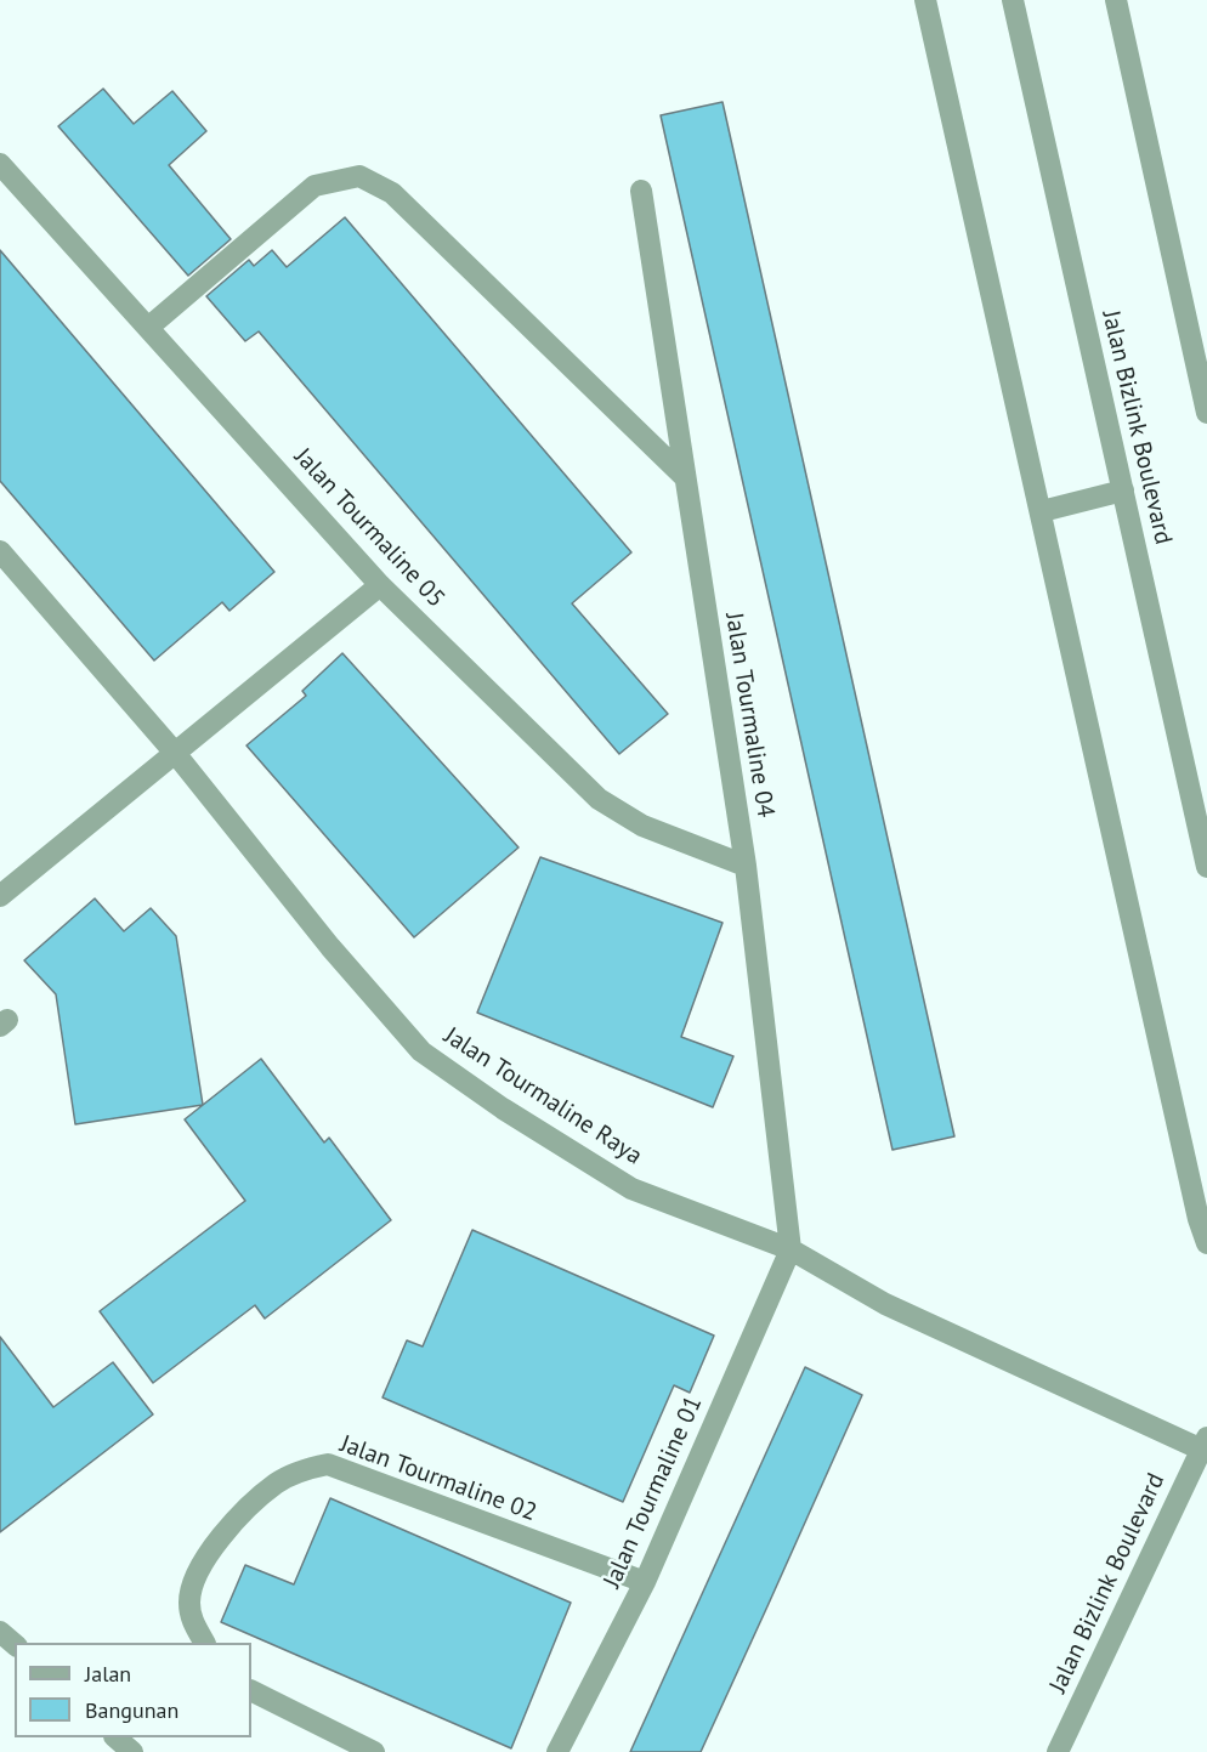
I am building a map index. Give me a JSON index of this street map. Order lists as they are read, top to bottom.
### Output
{
  "streets": {
    "street": [
      "Jalan Bizlink Boulevard",
      "Jalan Tourmaline 05",
      "Jalan Tourmaline 04",
      "Jalan Tourmaline Raya",
      "Jalan Tourmaline 02",
      "Jalan Tourmaline 01"
    ]
  },
  "crossings": [
    ["Jalan Bizlink Boulevard", "Jalan Tourmaline Raya"],
    ["Jalan Tourmaline 05", "Jalan Tourmaline 04"],
    ["Jalan Tourmaline 04", "Jalan Tourmaline Raya"],
    ["Jalan Tourmaline 04", "Jalan Tourmaline 01"],
    ["Jalan Tourmaline Raya", "Jalan Tourmaline 01"],
    ["Jalan Tourmaline 02", "Jalan Tourmaline 01"]
  ],
  "legend": ["Jalan", "Bangunan"]
}
